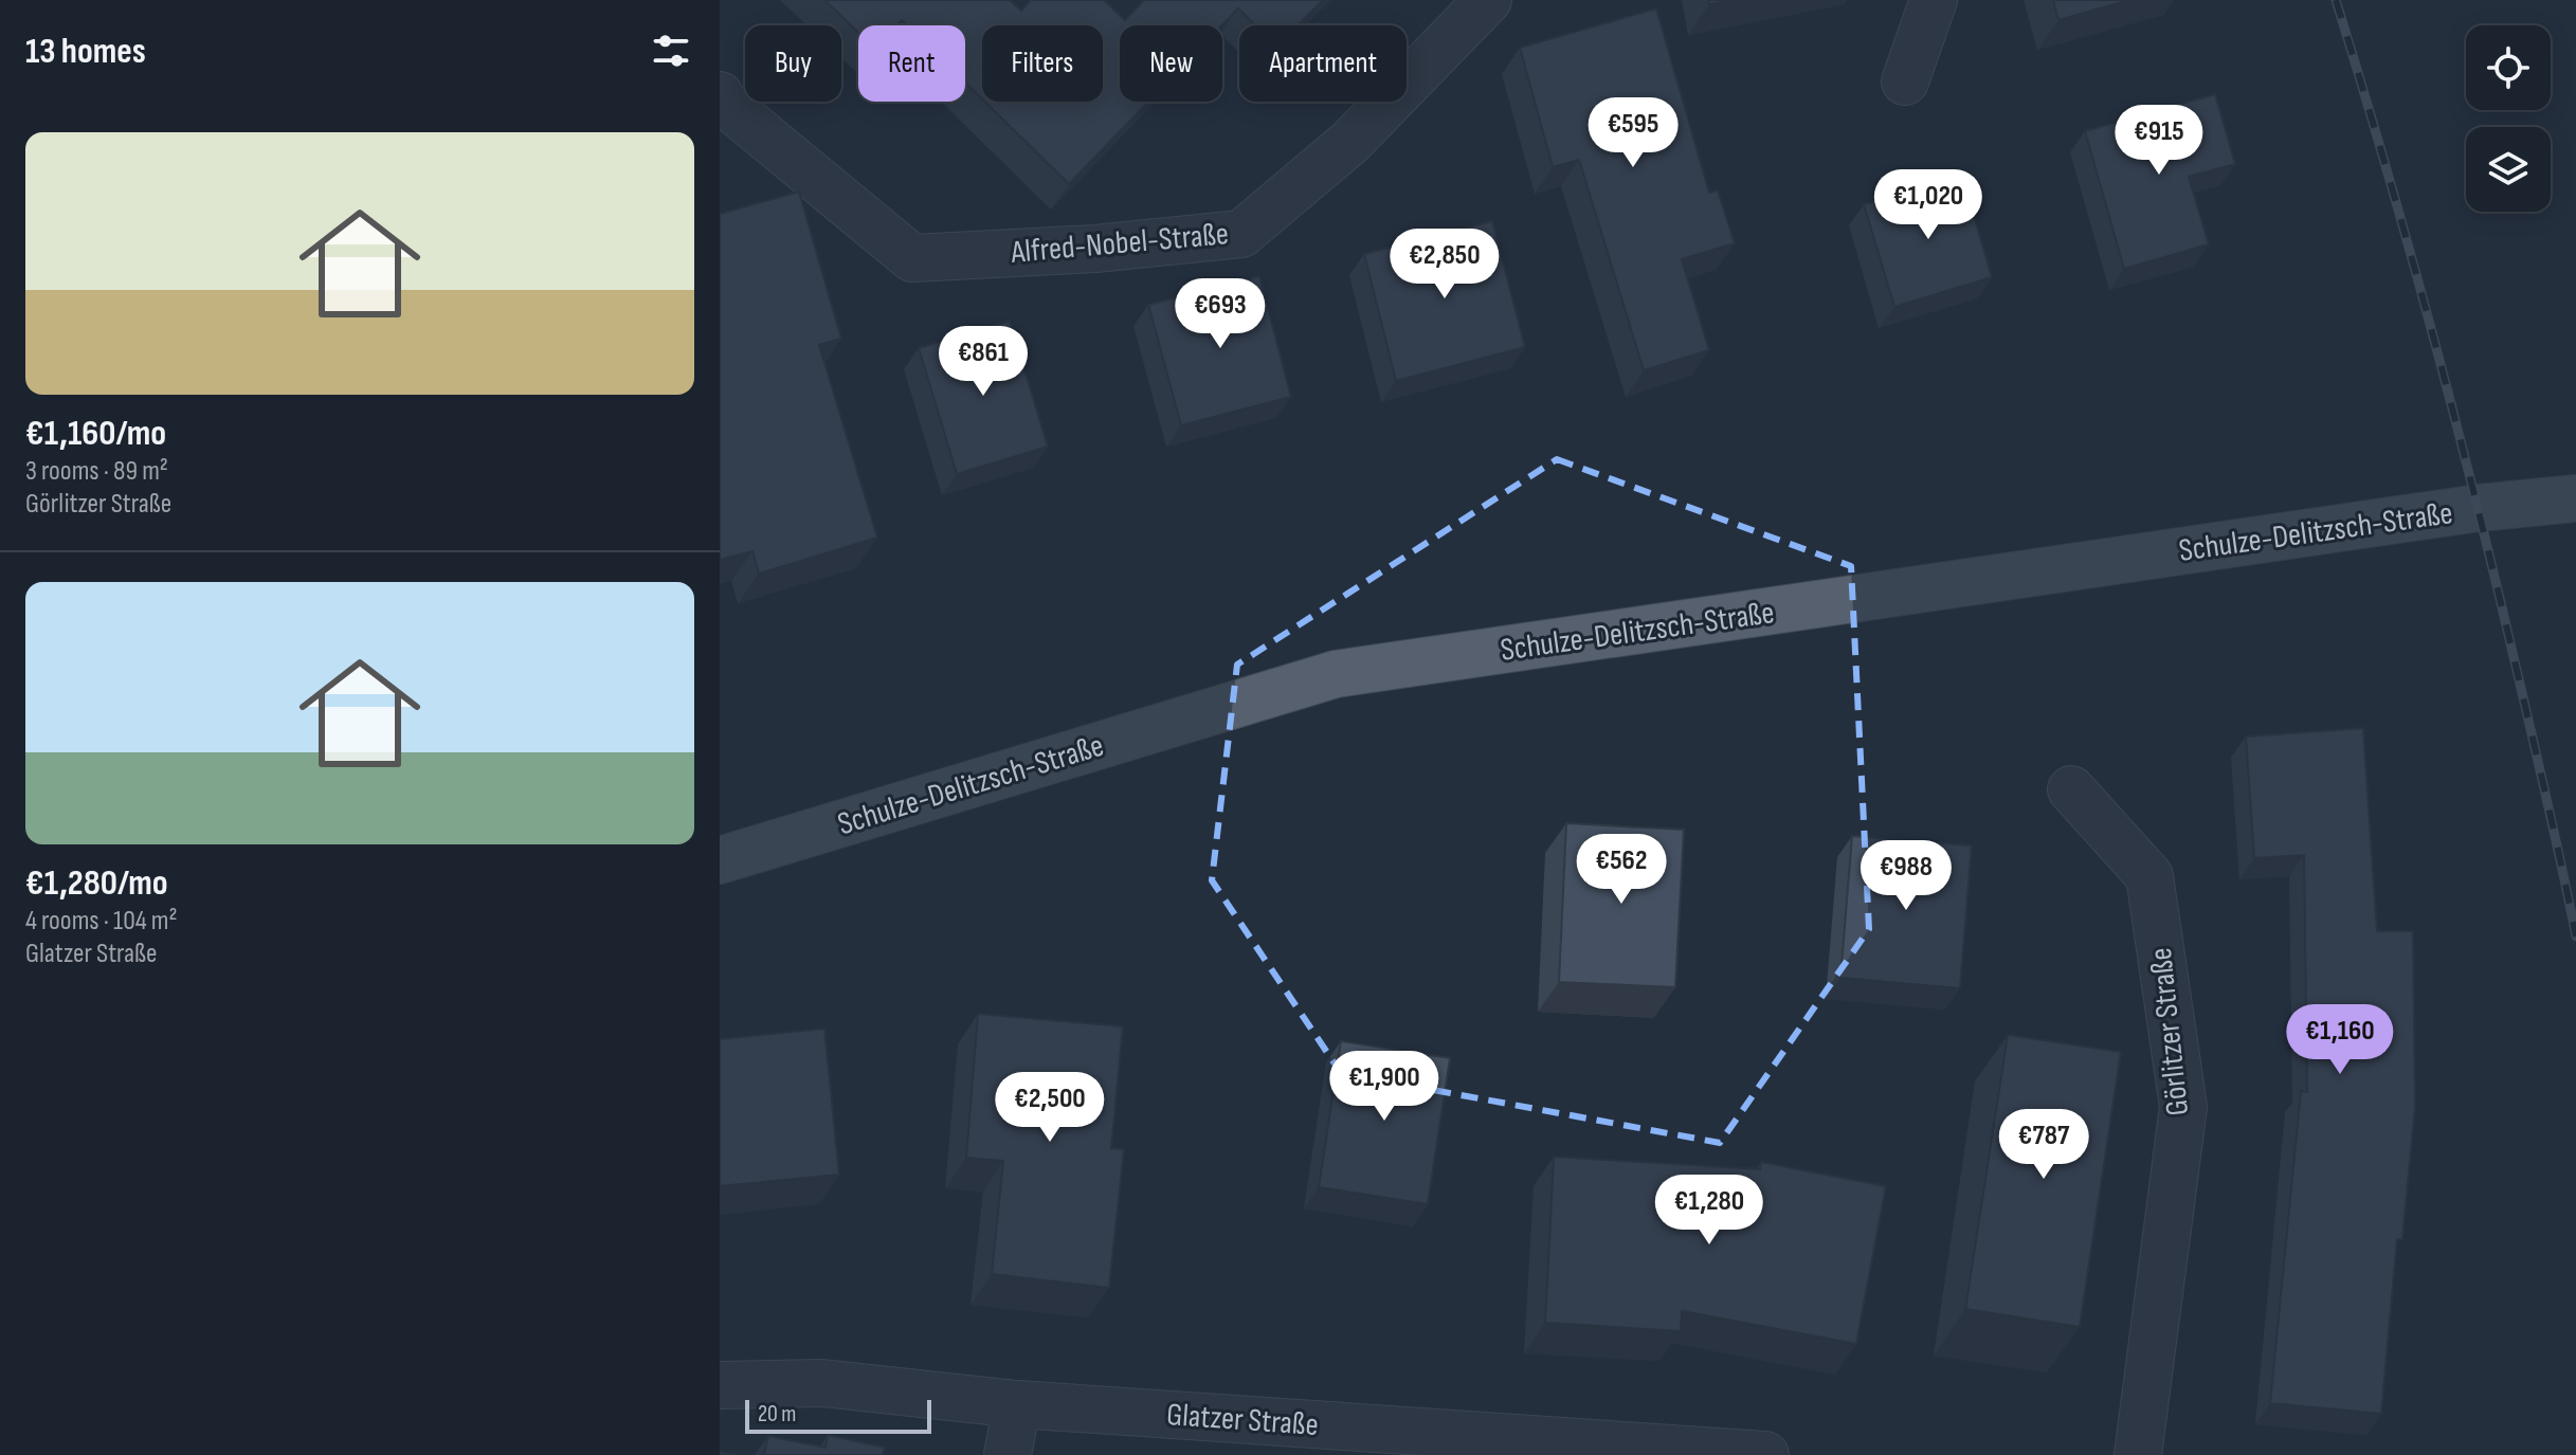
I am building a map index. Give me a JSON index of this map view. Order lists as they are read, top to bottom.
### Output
{
  "streets": {
    "main road": ["Schulze-Delitzsch-Straße"],
    "street": ["Alfred-Nobel-Straße", "Görlitzer Straße", "Glatzer Straße"]
  },
  "scale_bar": "20 m",
  "page": {
    "heading": "13 homes",
    "chip": [
      "Buy",
      "Rent",
      "Filters",
      "New",
      "Apartment"
    ],
    "price": [
      "€595",
      "€915",
      "€1,020",
      "€2,850",
      "€693",
      "€861",
      "€562",
      "€988",
      "€1,160",
      "€1,900",
      "€2,500",
      "€787",
      "€1,280"
    ],
    "list": [
      {
        "name": "€1,160/mo",
        "note": "3 rooms · 89 m² · Görlitzer Straße"
      },
      {
        "name": "€1,280/mo",
        "note": "4 rooms · 104 m² · Glatzer Straße"
      }
    ],
    "scale": "20 m"
  }
}
